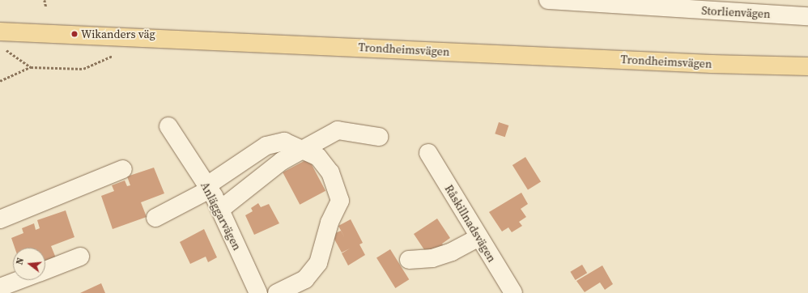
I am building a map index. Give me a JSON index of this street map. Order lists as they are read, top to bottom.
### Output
{
  "streets": {
    "main road": ["Trondheimsvägen"],
    "street": ["Storlienvägen", "Anläggarvägen", "Råskillnadsvägen"]
  },
  "places": ["Wikanders väg"],
  "north": "left"
}
